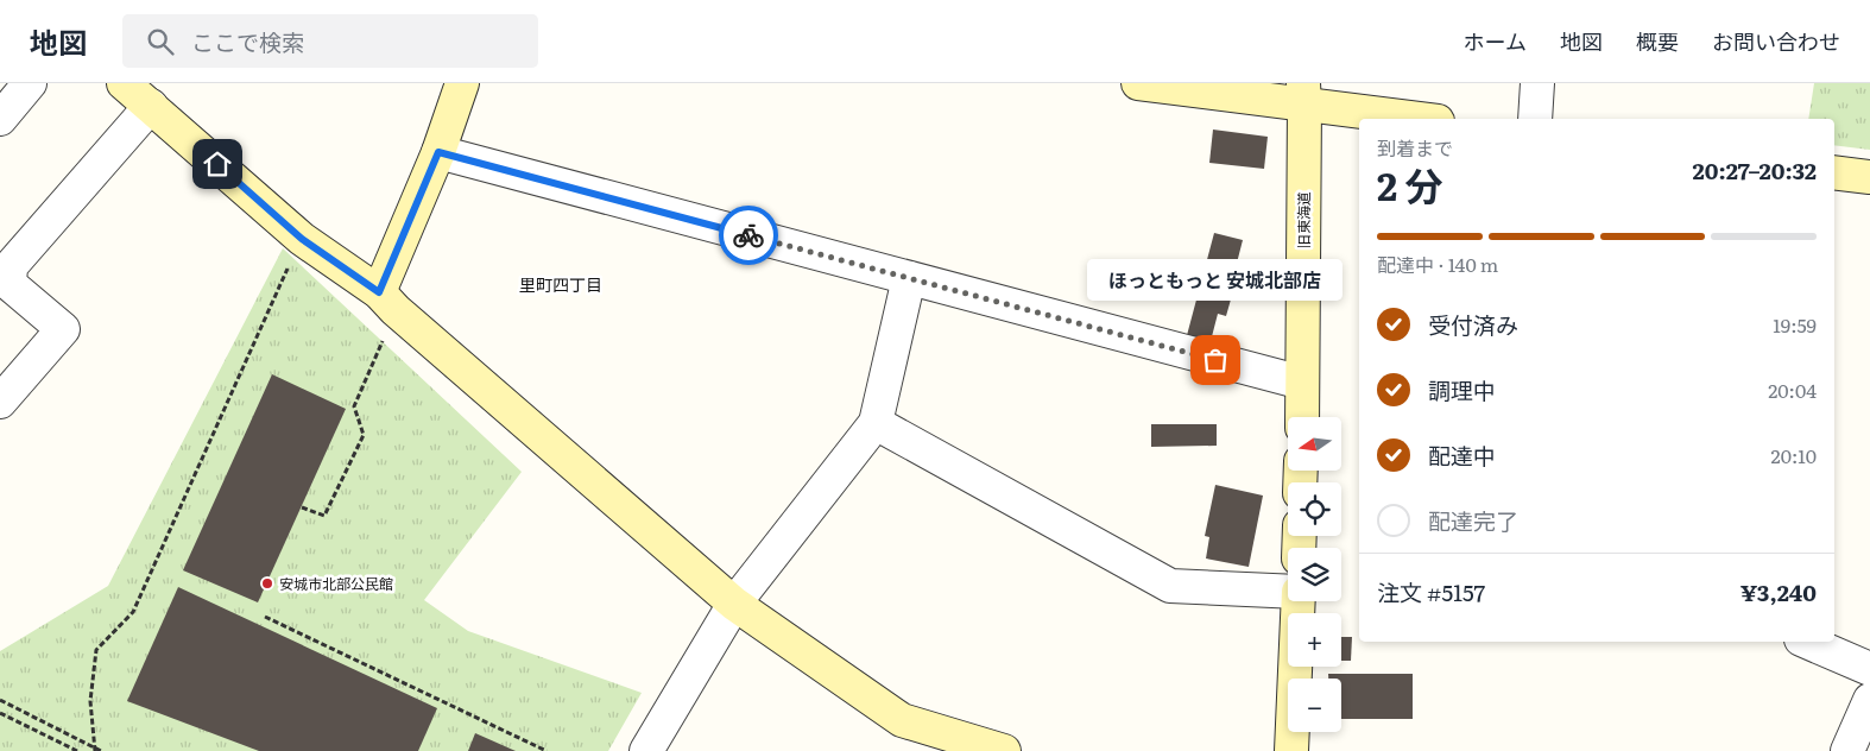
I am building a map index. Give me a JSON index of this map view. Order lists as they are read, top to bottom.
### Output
{
  "streets": {
    "street": ["旧東海道"]
  },
  "districts": ["里町四丁目"],
  "places": ["ほっともっと 安城北部店", "安城市北部公民館"],
  "north": "left",
  "page": {
    "header": "地図",
    "search": "ここで検索",
    "nav": [
      "ホーム",
      "地図",
      "概要",
      "お問い合わせ"
    ],
    "heading": ["2 分", "到着まで", "20:27–20:32"],
    "panel": ["注文 #5157", "¥3,240"],
    "bar": "配達中 · 140 m",
    "bubble": "ほっともっと 安城北部店",
    "list": [
      ["受付済み", "19:59"],
      ["調理中", "20:04"],
      ["配達中", "20:10"],
      "配達完了"
    ],
    "map_buttons": ["+", "−"]
  }
}
